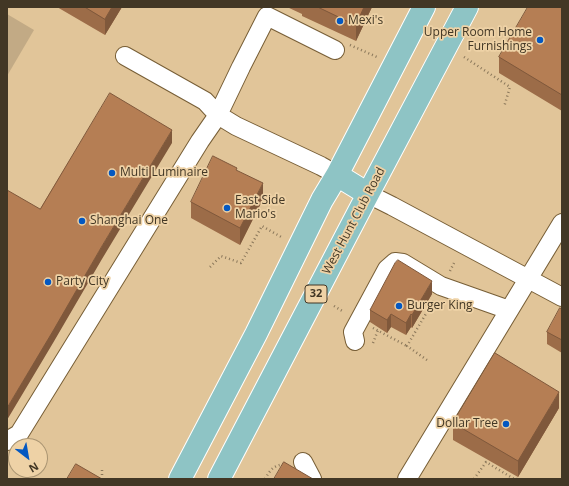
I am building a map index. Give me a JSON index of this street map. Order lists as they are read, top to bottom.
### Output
{
  "streets": {
    "main road": ["West Hunt Club Road", "32"]
  },
  "places": [
    "Mexi's",
    "Upper Room Home Furnishings",
    "Multi Luminaire",
    "East Side Mario's",
    "Shanghai One",
    "Party City",
    "Burger King",
    "Dollar Tree"
  ],
  "north": "bottom right"
}
